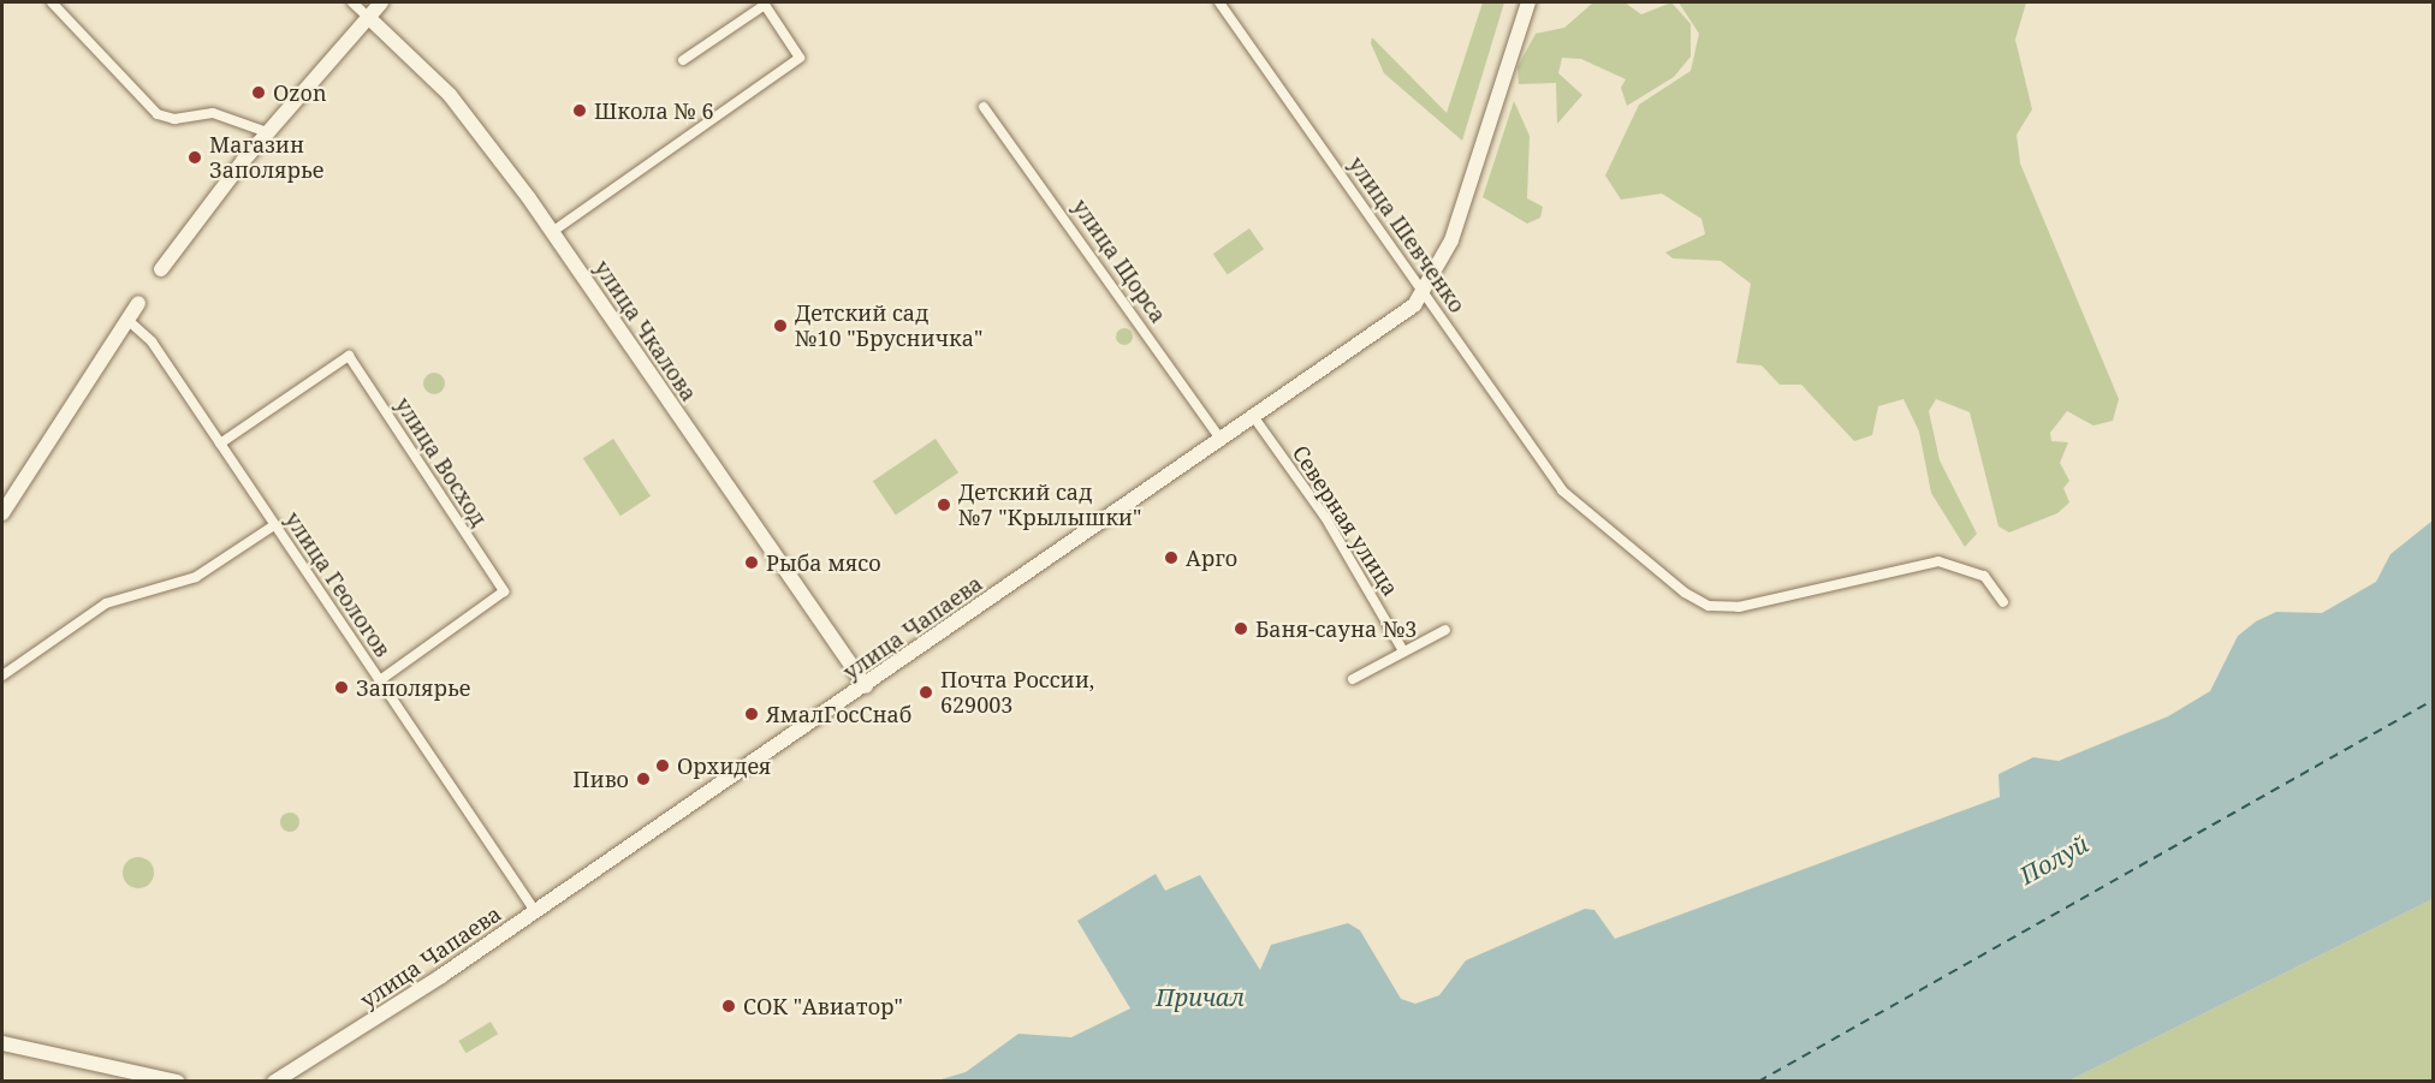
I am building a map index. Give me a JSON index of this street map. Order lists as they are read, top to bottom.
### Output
{
  "streets": {
    "main road": ["улица Чкалова", "улица Чапаева"],
    "street": [
      "улица Шевченко",
      "улица Щорса",
      "улица Восход",
      "Северная улица",
      "улица Геологов"
    ]
  },
  "crossings": [
    ["улица Шевченко", "улица Чапаева"],
    ["улица Щорса", "улица Чапаева"],
    ["улица Чкалова", "улица Чапаева"],
    ["улица Восход", "улица Геологов"],
    ["Северная улица", "улица Чапаева"],
    ["улица Геологов", "улица Чапаева"]
  ],
  "water": ["Полуй", "Причал"],
  "places": [
    "Ozon",
    "Школа № 6",
    "Магазин Заполярье",
    "Детский сад №10 \"Брусничка\"",
    "Детский сад №7 \"Крылышки\"",
    "Арго",
    "Рыба мясо",
    "Баня-сауна №3",
    "Заполярье",
    "Почта России, 629003",
    "ЯмалГосСнаб",
    "Орхидея",
    "Пиво",
    "СОК \"Авиатор\""
  ]
}
